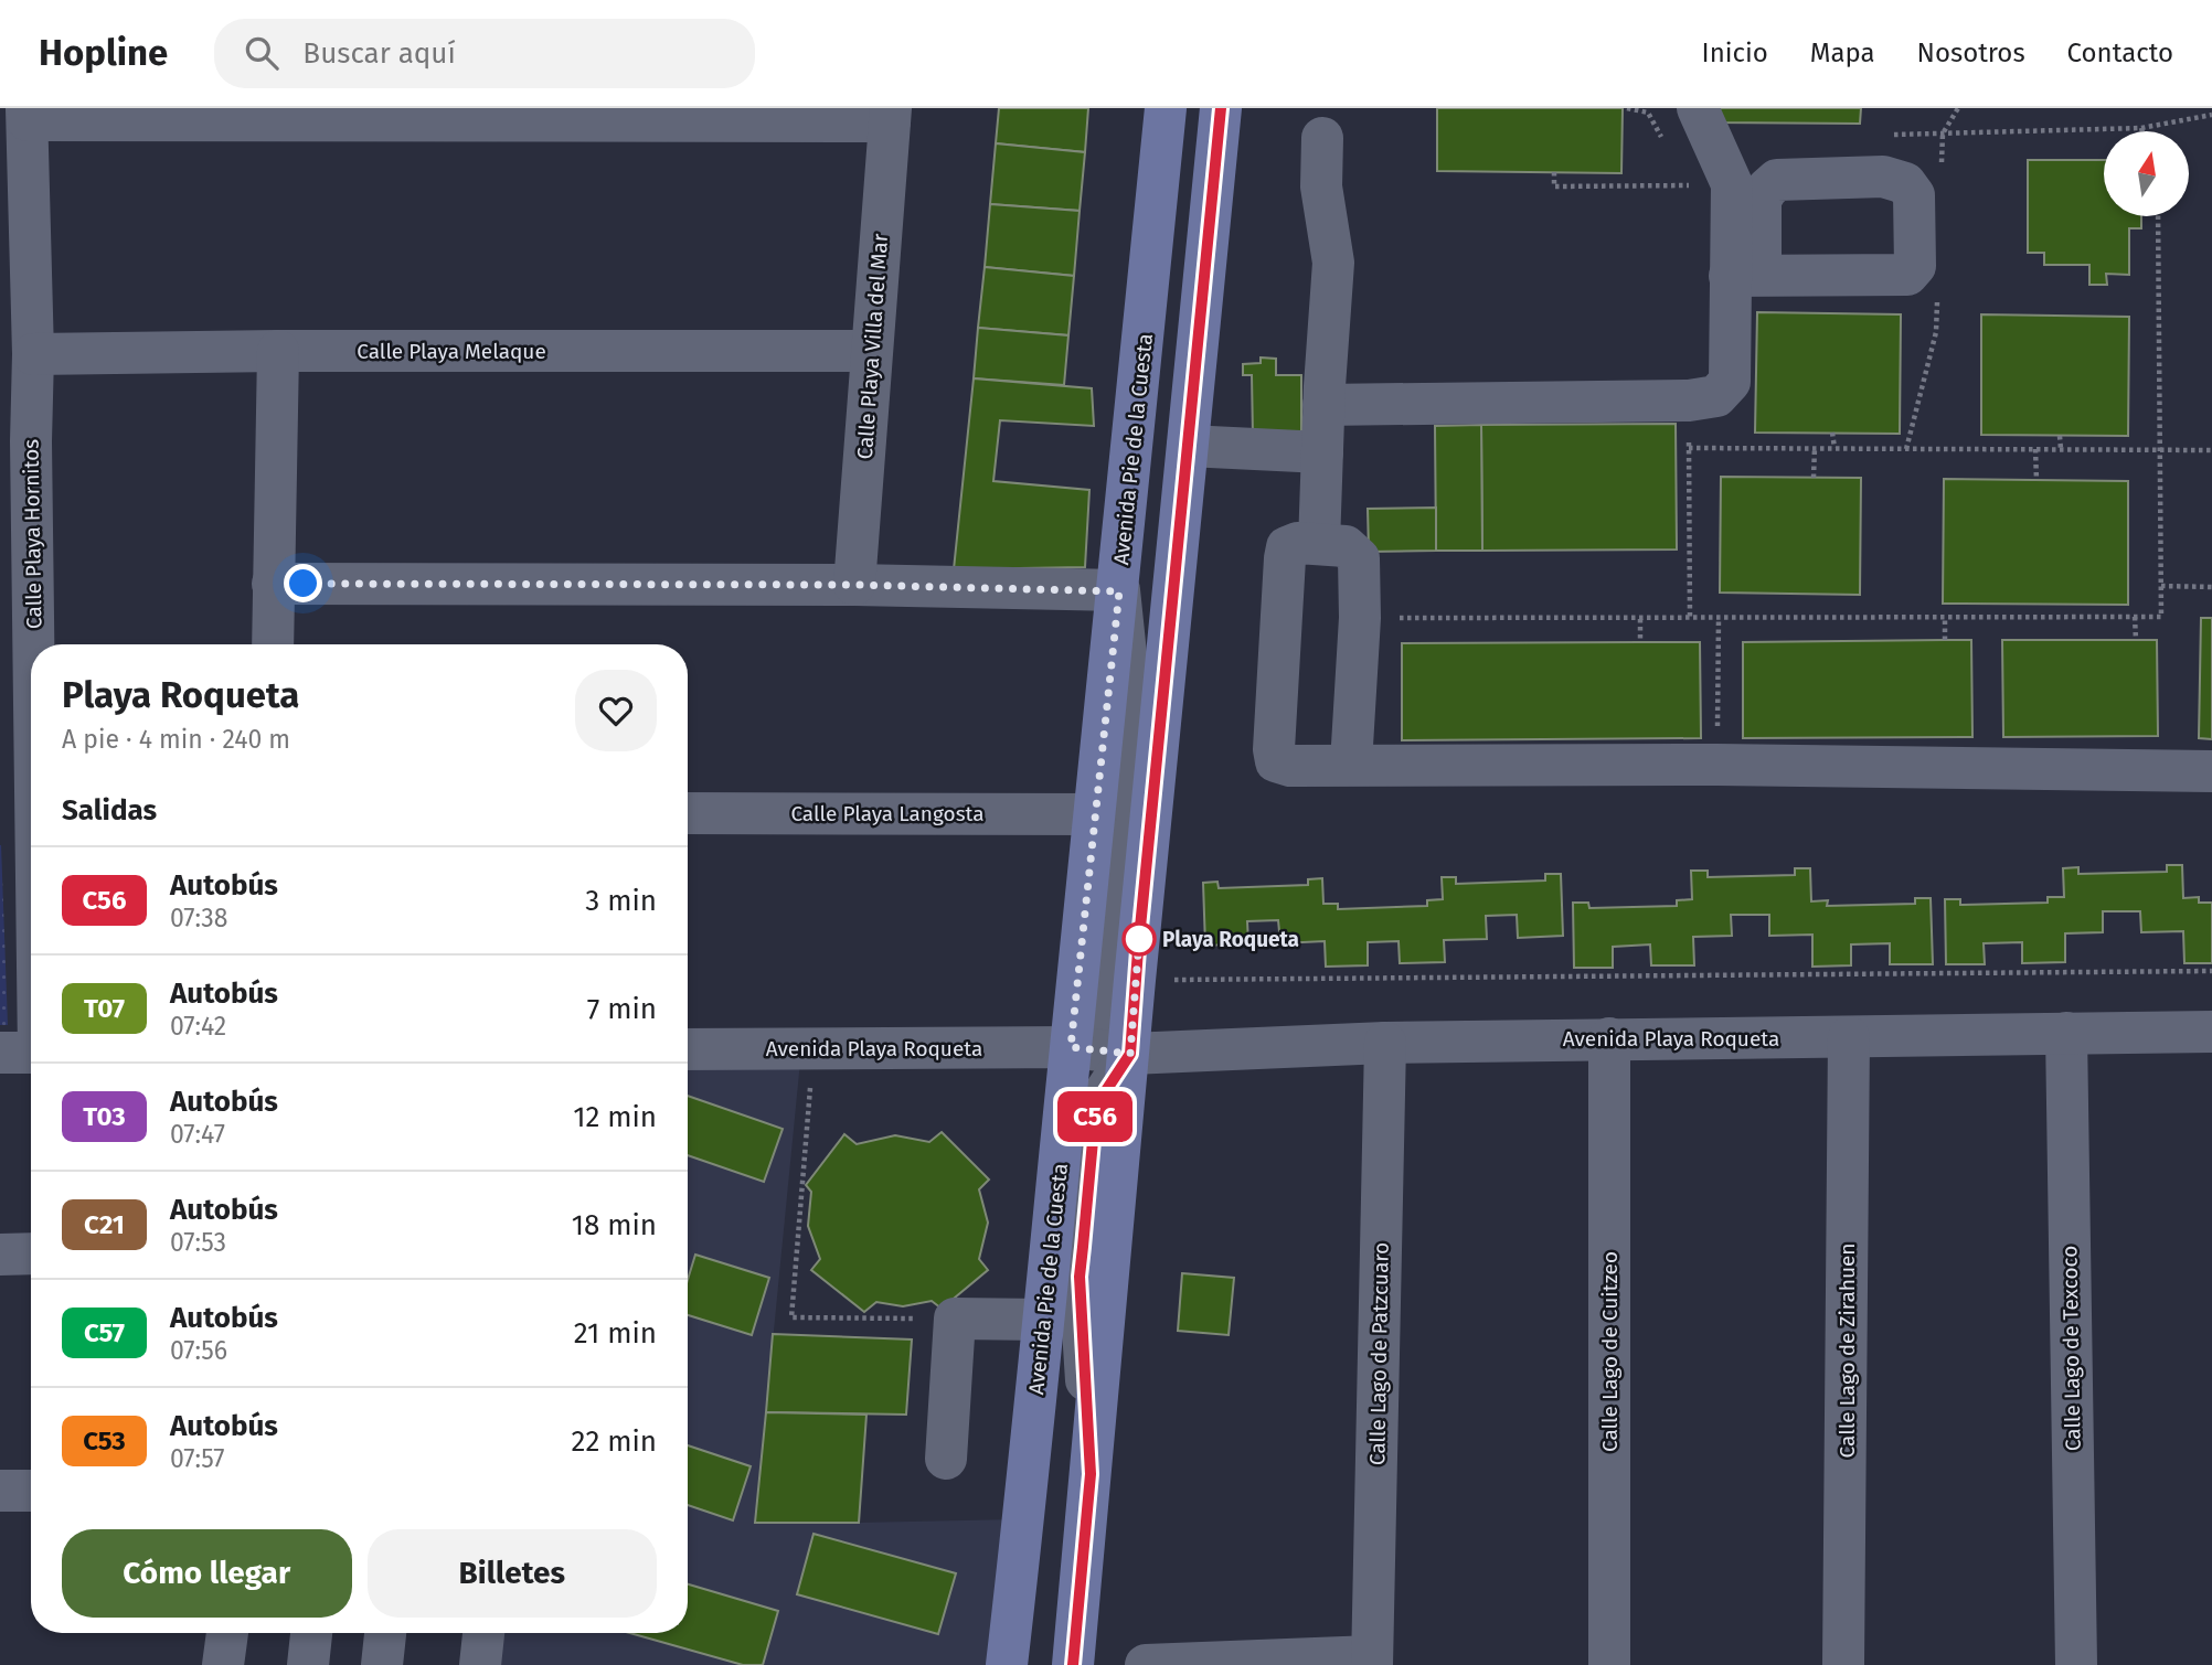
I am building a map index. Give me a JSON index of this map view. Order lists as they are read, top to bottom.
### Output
{
  "streets": {
    "main road": ["Avenida Pie de la Cuesta"],
    "street": [
      "Calle Playa Villa del Mar",
      "Calle Playa Melaque",
      "Calle Playa Hornitos",
      "Calle Playa Langosta",
      "Avenida Playa Roqueta",
      "Calle Lago de Texcoco",
      "Calle Lago de Zirahuen",
      "Calle Lago de Cuitzeo",
      "Calle Lago de Patzcuaro"
    ]
  },
  "crossings": [
    ["Calle Playa Villa del Mar", "Calle Playa Melaque"],
    ["Calle Playa Melaque", "Calle Playa Hornitos"],
    ["Avenida Pie de la Cuesta", "Calle Playa Langosta"],
    ["Avenida Pie de la Cuesta", "Avenida Playa Roqueta"],
    ["Avenida Playa Roqueta", "Calle Lago de Texcoco"],
    ["Avenida Playa Roqueta", "Calle Lago de Zirahuen"],
    ["Avenida Playa Roqueta", "Calle Lago de Cuitzeo"],
    ["Avenida Playa Roqueta", "Calle Lago de Patzcuaro"]
  ],
  "places": ["Playa Roqueta"],
  "lines": ["bus line C56"],
  "north": "top",
  "page": {
    "header": "Hopline",
    "search": "Buscar aquí",
    "nav": [
      "Inicio",
      "Mapa",
      "Nosotros",
      "Contacto"
    ],
    "on_map": "C56",
    "heading": [
      ["Playa Roqueta", "A pie · 4 min · 240 m"],
      "Salidas"
    ],
    "list": [
      {
        "mark": "C56",
        "name": "Autobús",
        "note": "07:38",
        "value": "3 min"
      },
      {
        "mark": "T07",
        "name": "Autobús",
        "note": "07:42",
        "value": "7 min"
      },
      {
        "mark": "T03",
        "name": "Autobús",
        "note": "07:47",
        "value": "12 min"
      },
      {
        "mark": "C21",
        "name": "Autobús",
        "note": "07:53",
        "value": "18 min"
      },
      {
        "mark": "C57",
        "name": "Autobús",
        "note": "07:56",
        "value": "21 min"
      },
      {
        "mark": "C53",
        "name": "Autobús",
        "note": "07:57",
        "value": "22 min"
      }
    ],
    "buttons": ["Cómo llegar", "Billetes"]
  }
}
